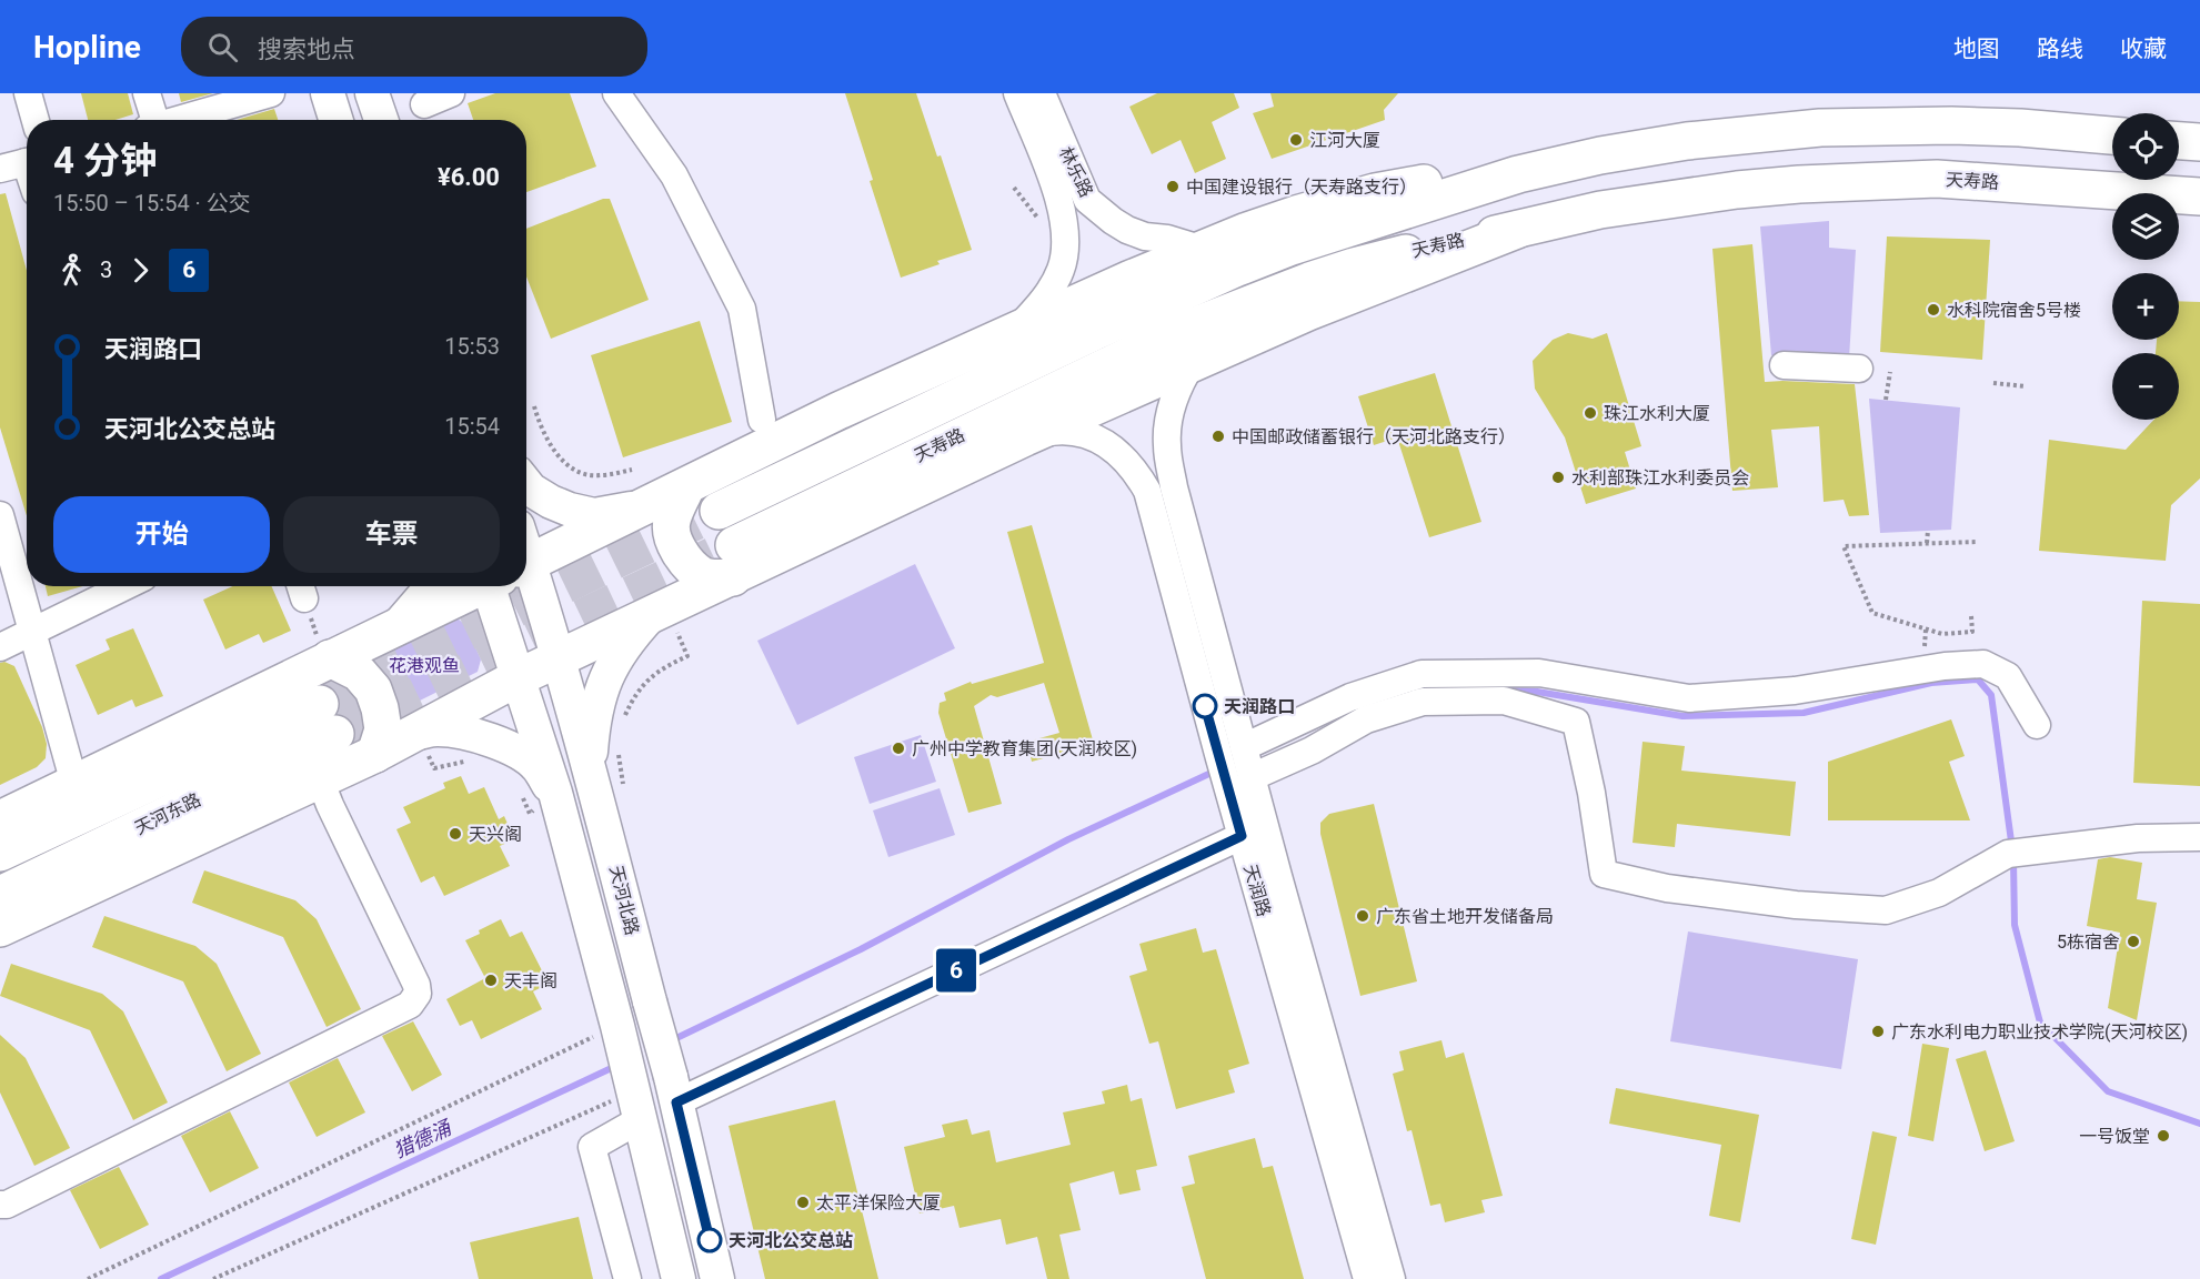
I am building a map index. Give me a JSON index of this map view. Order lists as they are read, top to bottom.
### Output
{
  "streets": {
    "highway": ["天寿路", "天河东路"],
    "main road": ["天河北路"],
    "street": ["林乐路", "天润路"]
  },
  "water": ["猎德涌"],
  "parks": ["花港观鱼"],
  "places": [
    "江河大厦",
    "中国建设银行（天寿路支行）",
    "水科院宿舍5号楼",
    "珠江水利大厦",
    "中国邮政储蓄银行（天河北路支行）",
    "水利部珠江水利委员会",
    "天润路口",
    "广州中学教育集团(天润校区)",
    "天兴阁",
    "广东省土地开发储备局",
    "5栋宿舍",
    "天丰阁",
    "广东水利电力职业技术学院(天河校区)",
    "一号饭堂",
    "太平洋保险大厦",
    "天河北公交总站"
  ],
  "lines": ["bus line 6"],
  "page": {
    "header": "Hopline",
    "search": "搜索地点",
    "nav": ["地图", "路线", "收藏"],
    "on_map": "6",
    "map_buttons": ["+", "−"],
    "heading": ["4 分钟", "15:50 – 15:54 · 公交", "¥6.00"],
    "legs": ["3", "6"],
    "list": [
      {
        "name": "天润路口",
        "value": "15:53"
      },
      {
        "name": "天河北公交总站",
        "value": "15:54"
      }
    ],
    "buttons": ["开始", "车票"]
  }
}
